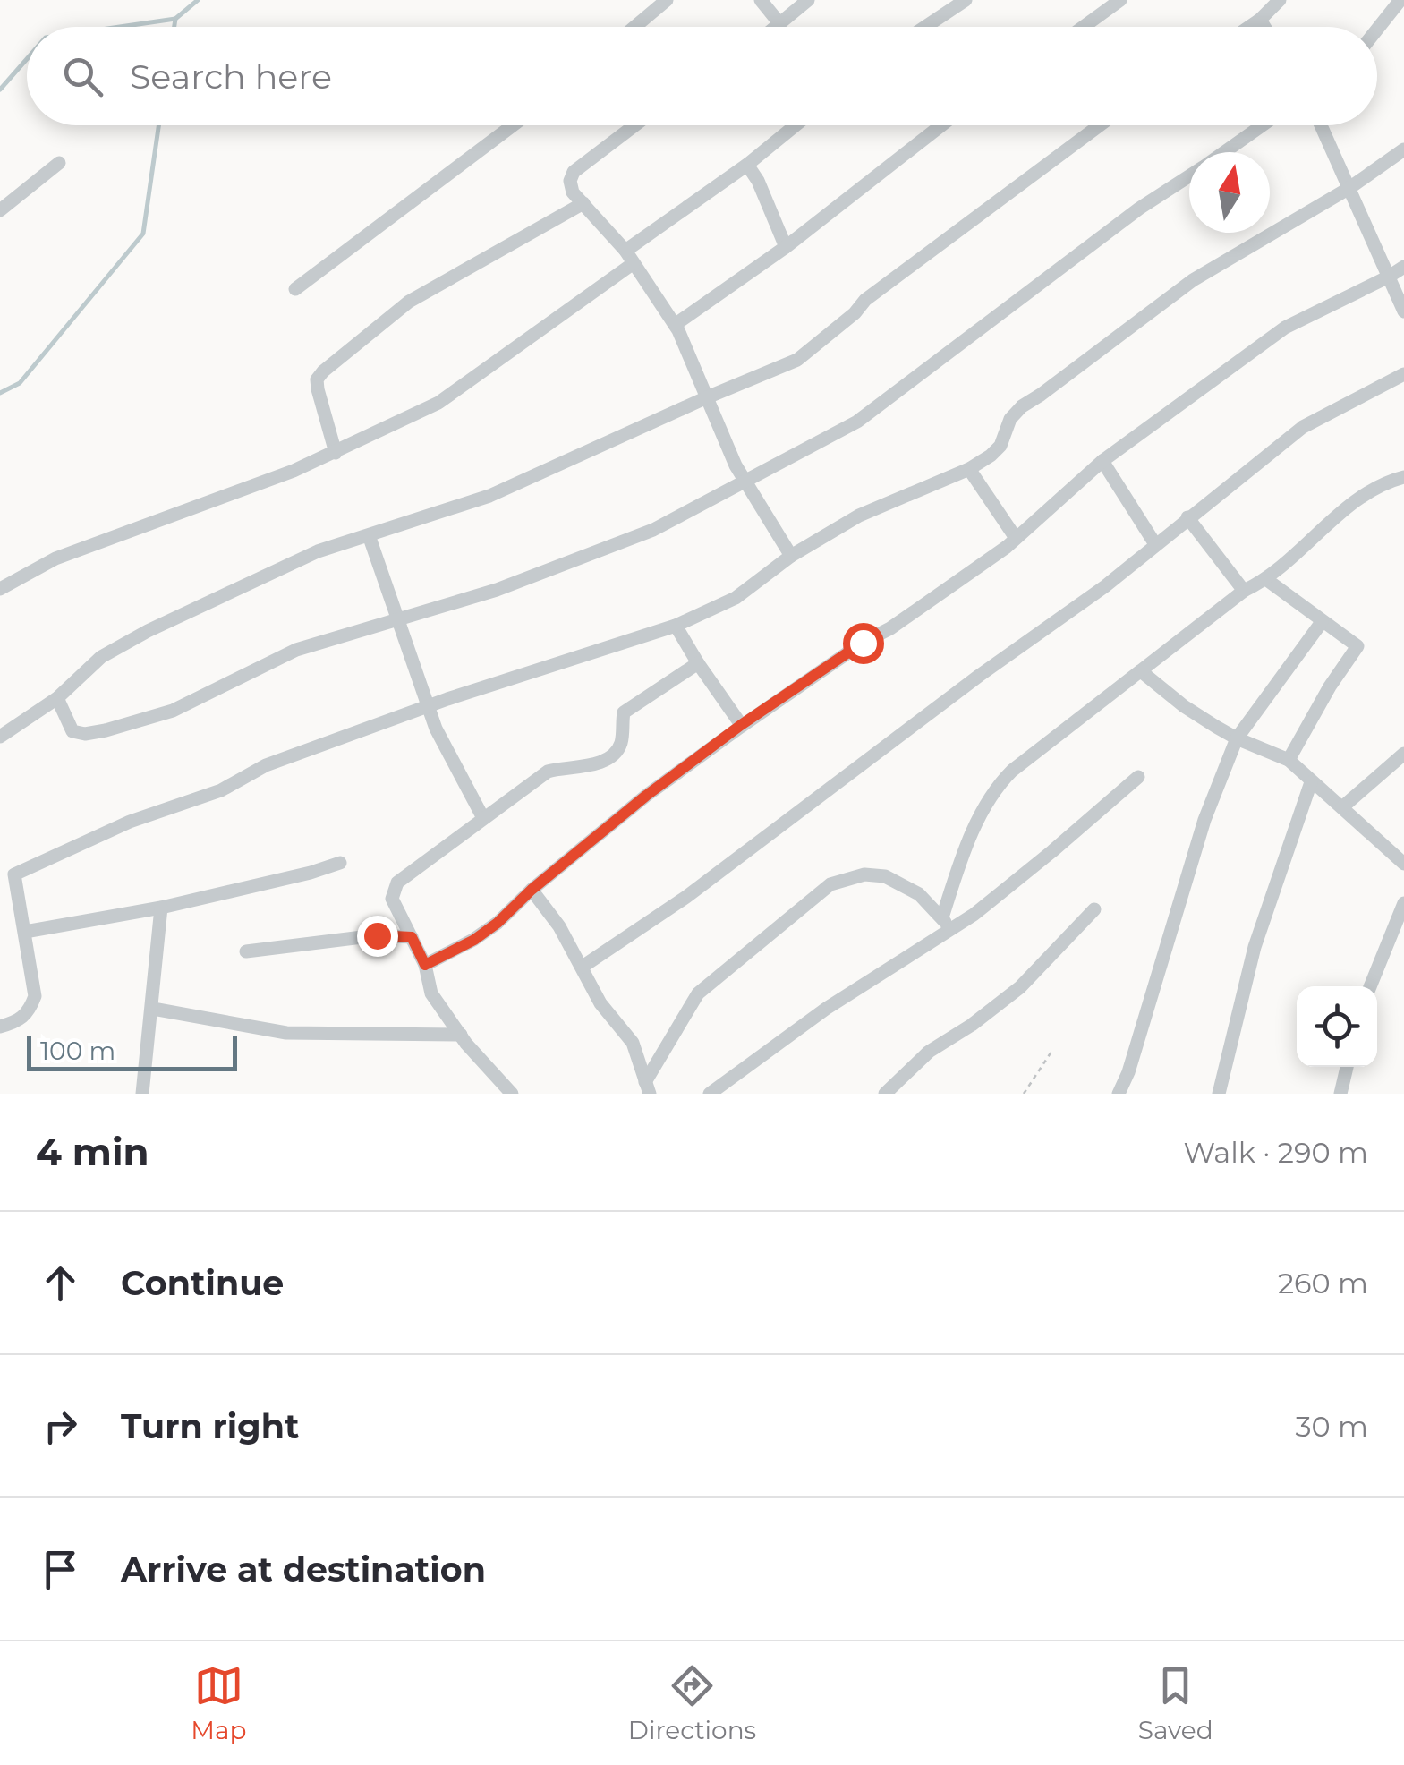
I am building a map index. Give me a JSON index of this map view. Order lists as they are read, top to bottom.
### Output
{
  "scale_bar": "100 m",
  "north": "top",
  "page": {
    "search": "Search here",
    "scale": "100 m",
    "heading": ["4 min", "Walk · 290 m"],
    "list": [
      ["Continue", "260 m"],
      ["Turn right", "30 m"],
      "Arrive at destination"
    ],
    "nav": ["Map", "Directions", "Saved"]
  }
}
